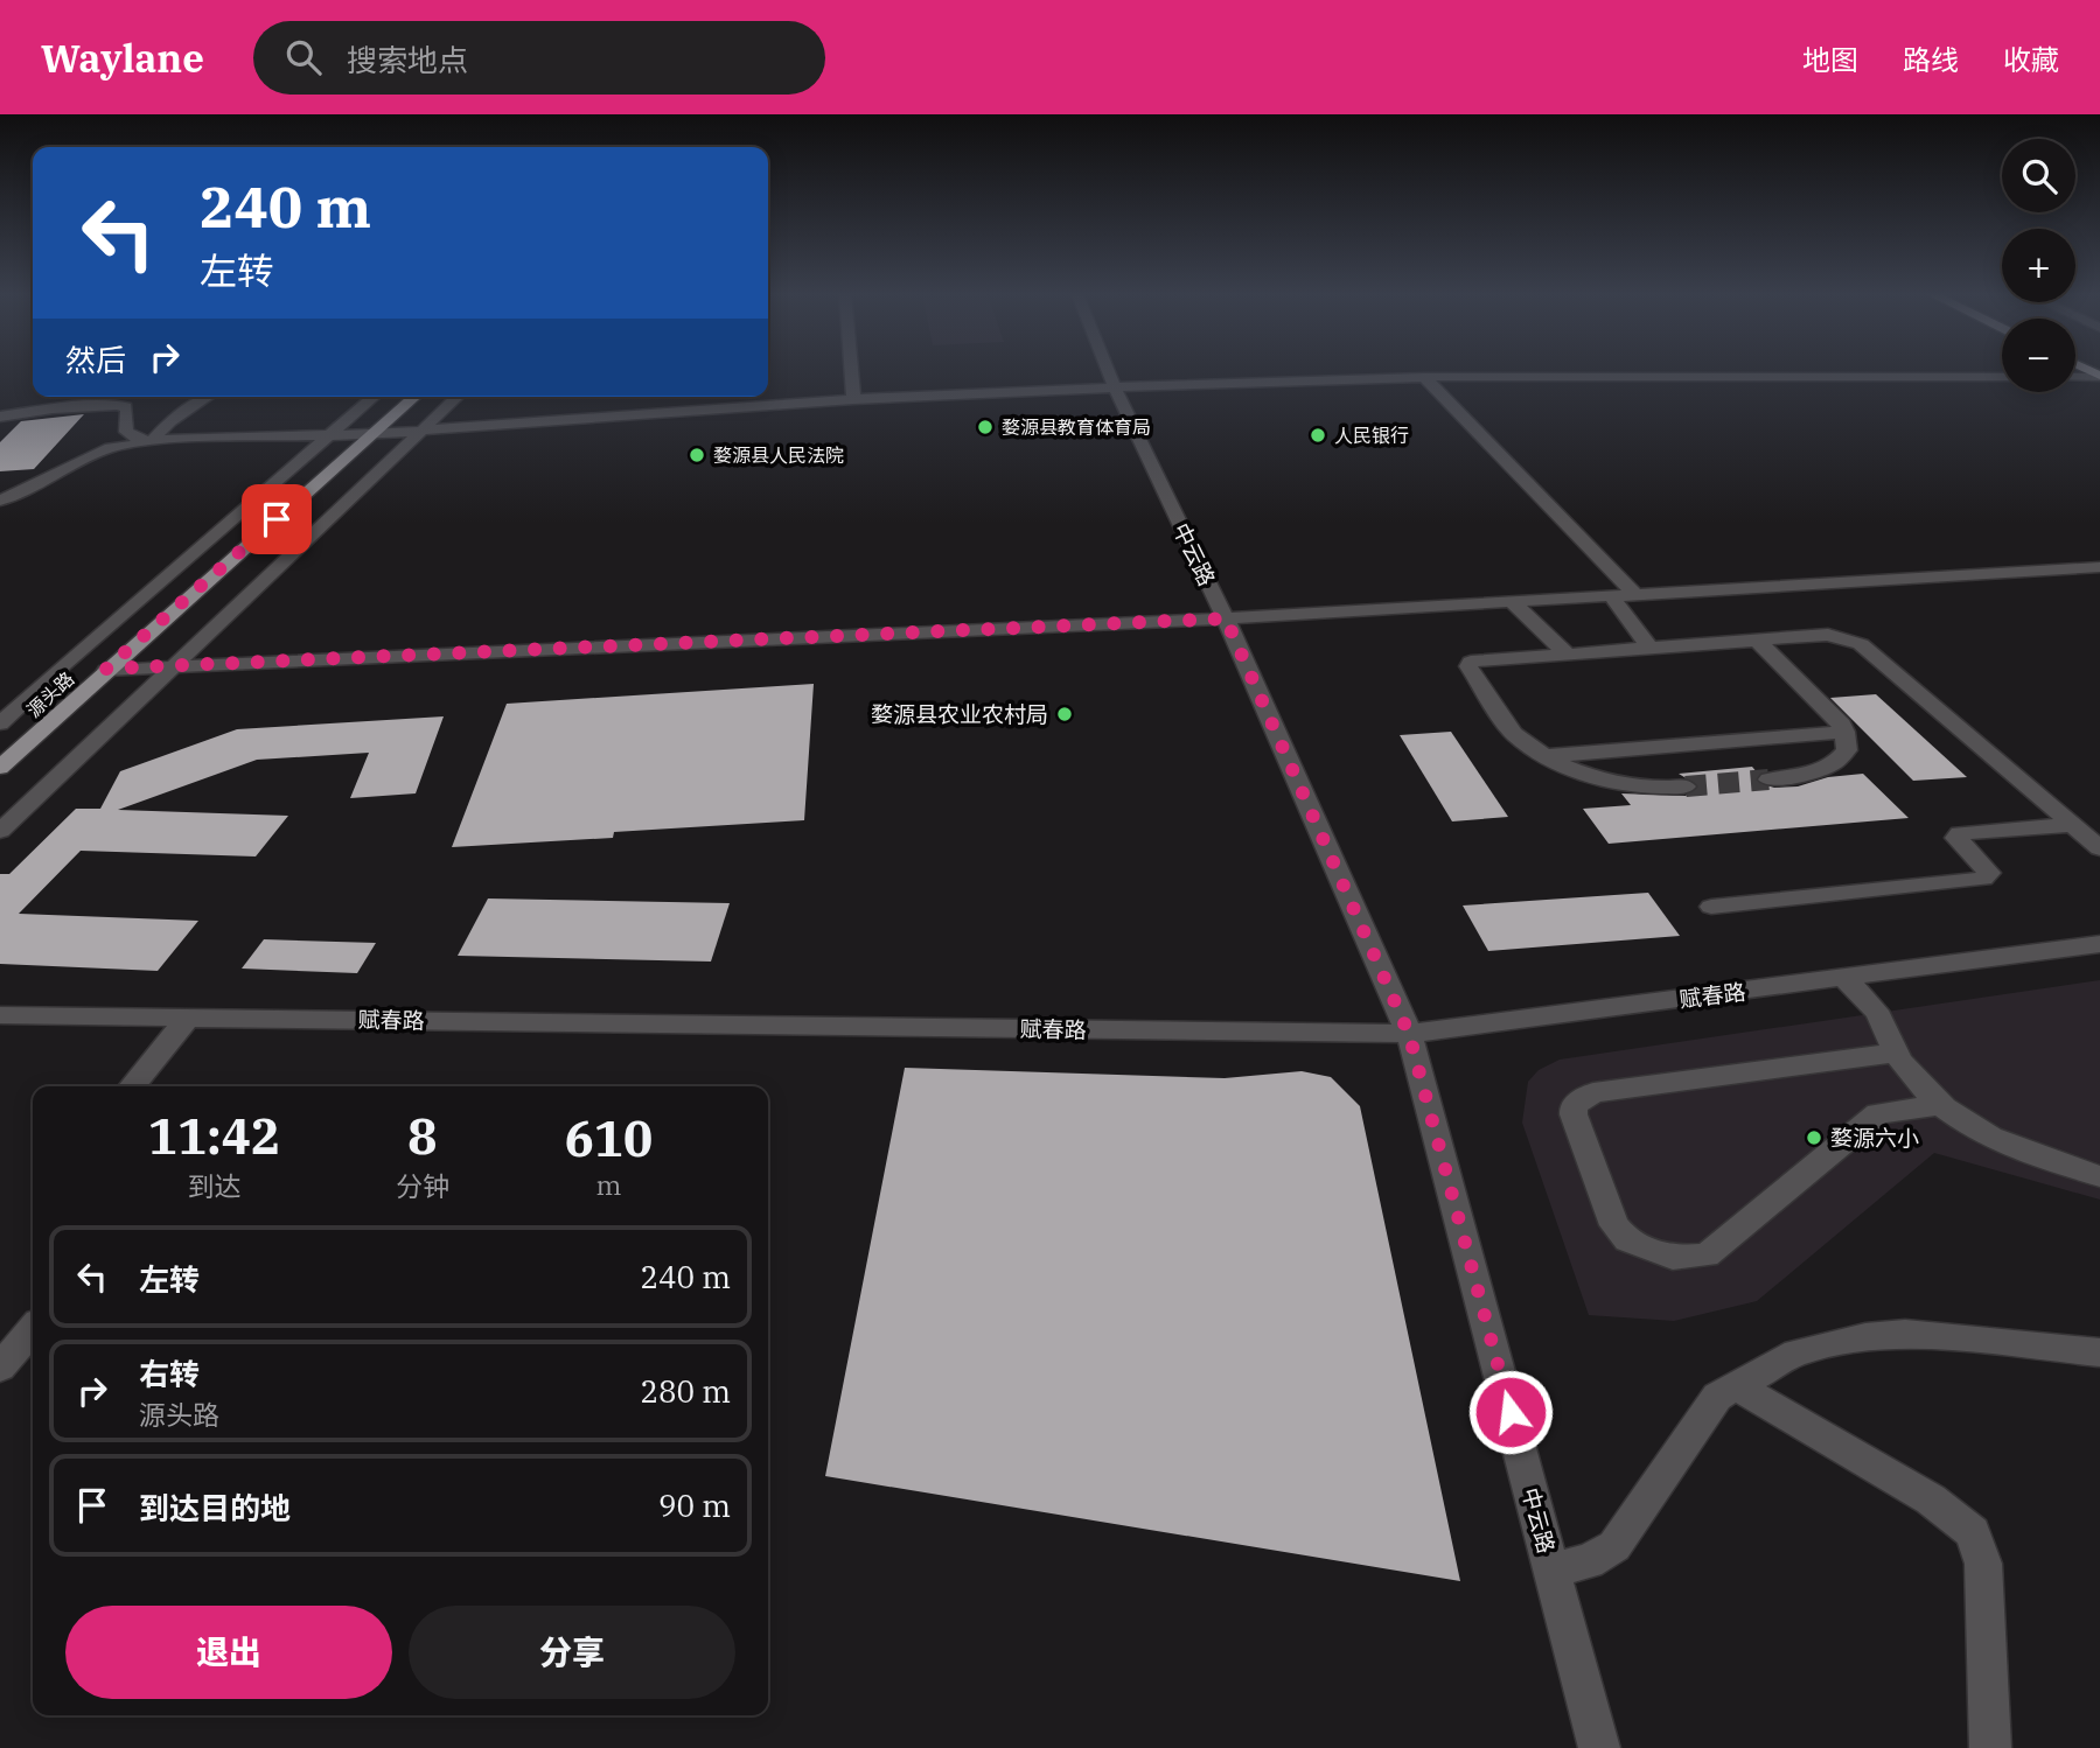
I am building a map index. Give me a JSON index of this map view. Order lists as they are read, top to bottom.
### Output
{
  "streets": {
    "main road": ["源头路"],
    "street": ["中云路", "赋春路"]
  },
  "crossings": [
    ["中云路", "赋春路"]
  ],
  "places": [
    "婺源县教育体育局",
    "人民银行",
    "婺源县人民法院",
    "婺源县农业农村局",
    "婺源六小"
  ],
  "page": {
    "header": "Waylane",
    "search": "搜索地点",
    "nav": ["地图", "路线", "收藏"],
    "map_buttons": ["+", "−"],
    "turn": ["240 m", "左转"],
    "then": "然后",
    "eta": [
      "11:42",
      "到达",
      "8",
      "分钟",
      "610",
      "m"
    ],
    "list": [
      {
        "name": "左转",
        "value": "240 m"
      },
      {
        "name": "右转",
        "note": "源头路",
        "value": "280 m"
      },
      {
        "name": "到达目的地",
        "value": "90 m"
      }
    ],
    "buttons": ["退出", "分享"]
  }
}
